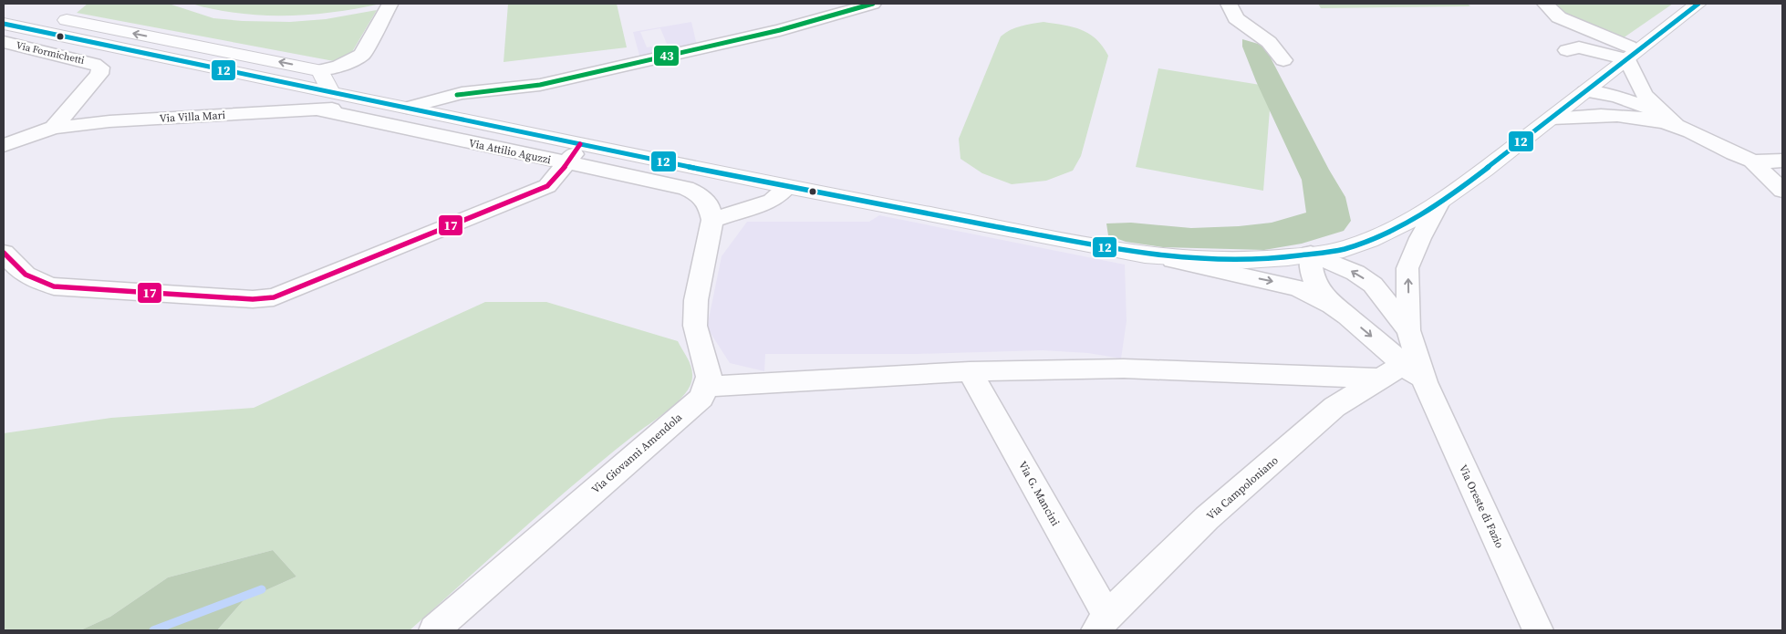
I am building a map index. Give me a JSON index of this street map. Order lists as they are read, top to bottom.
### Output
{
  "streets": {
    "street": [
      "Via Formichetti",
      "Via Villa Mari",
      "Via Attilio Aguzzi",
      "Via Giovanni Amendola",
      "Via Campoloniano",
      "Via G. Mancini",
      "Via Oreste di Fazio"
    ]
  },
  "crossings": [
    ["Via Formichetti", "Via Villa Mari"],
    ["Via Villa Mari", "Via Attilio Aguzzi"],
    ["Via Campoloniano", "Via G. Mancini"]
  ],
  "lines": ["transit line 12", "transit line 43", "transit line 17"]
}
